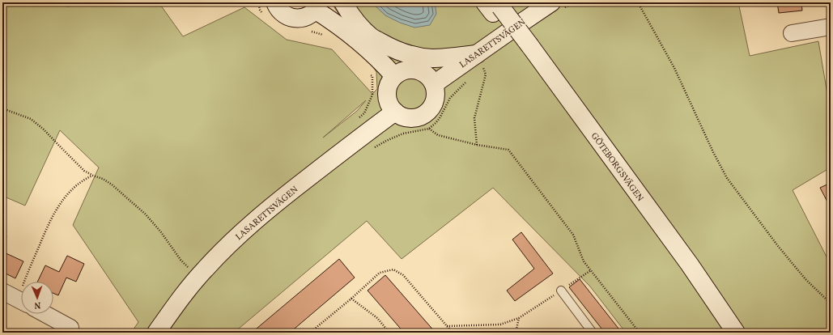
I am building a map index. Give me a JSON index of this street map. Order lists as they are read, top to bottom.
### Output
{
  "streets": {
    "street": ["LASARETTSVÄGEN", "GÖTEBORGSVÄGEN"]
  },
  "north": "bottom"
}
